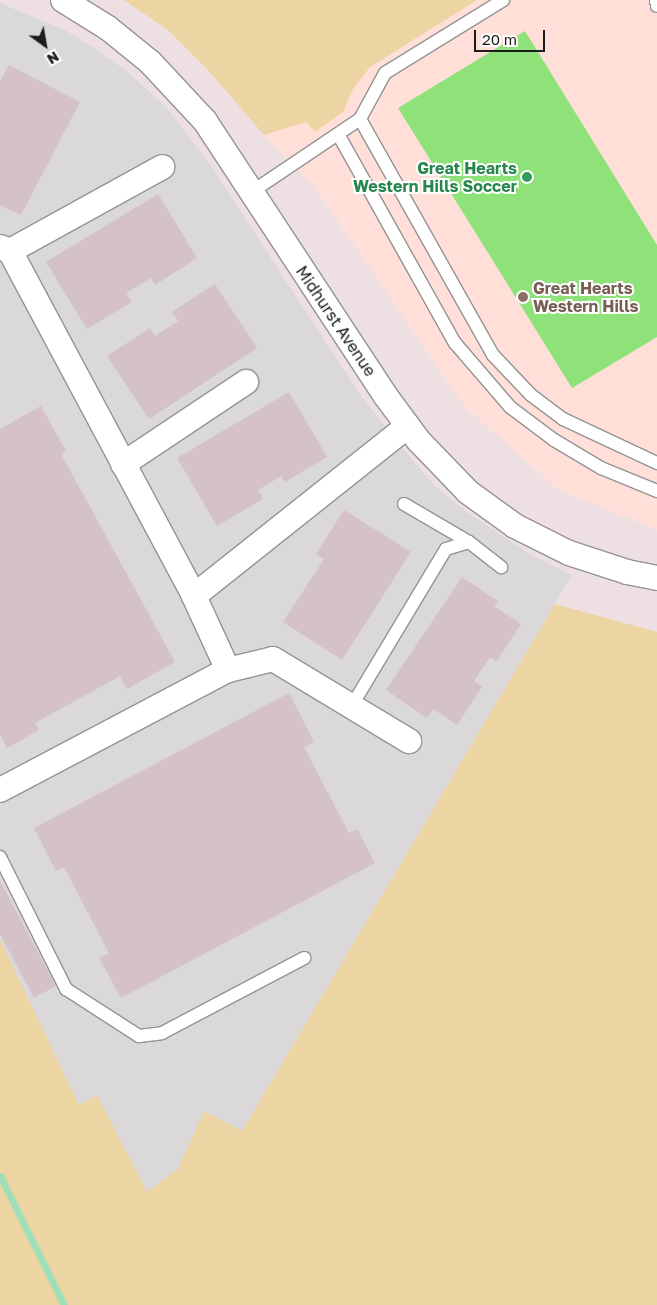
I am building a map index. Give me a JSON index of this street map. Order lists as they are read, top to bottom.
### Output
{
  "streets": {
    "street": ["Midhurst Avenue"]
  },
  "places": ["Great Hearts Western Hills Soccer", "Great Hearts Western Hills"],
  "scale_bar": "20 m",
  "north": "bottom right"
}
